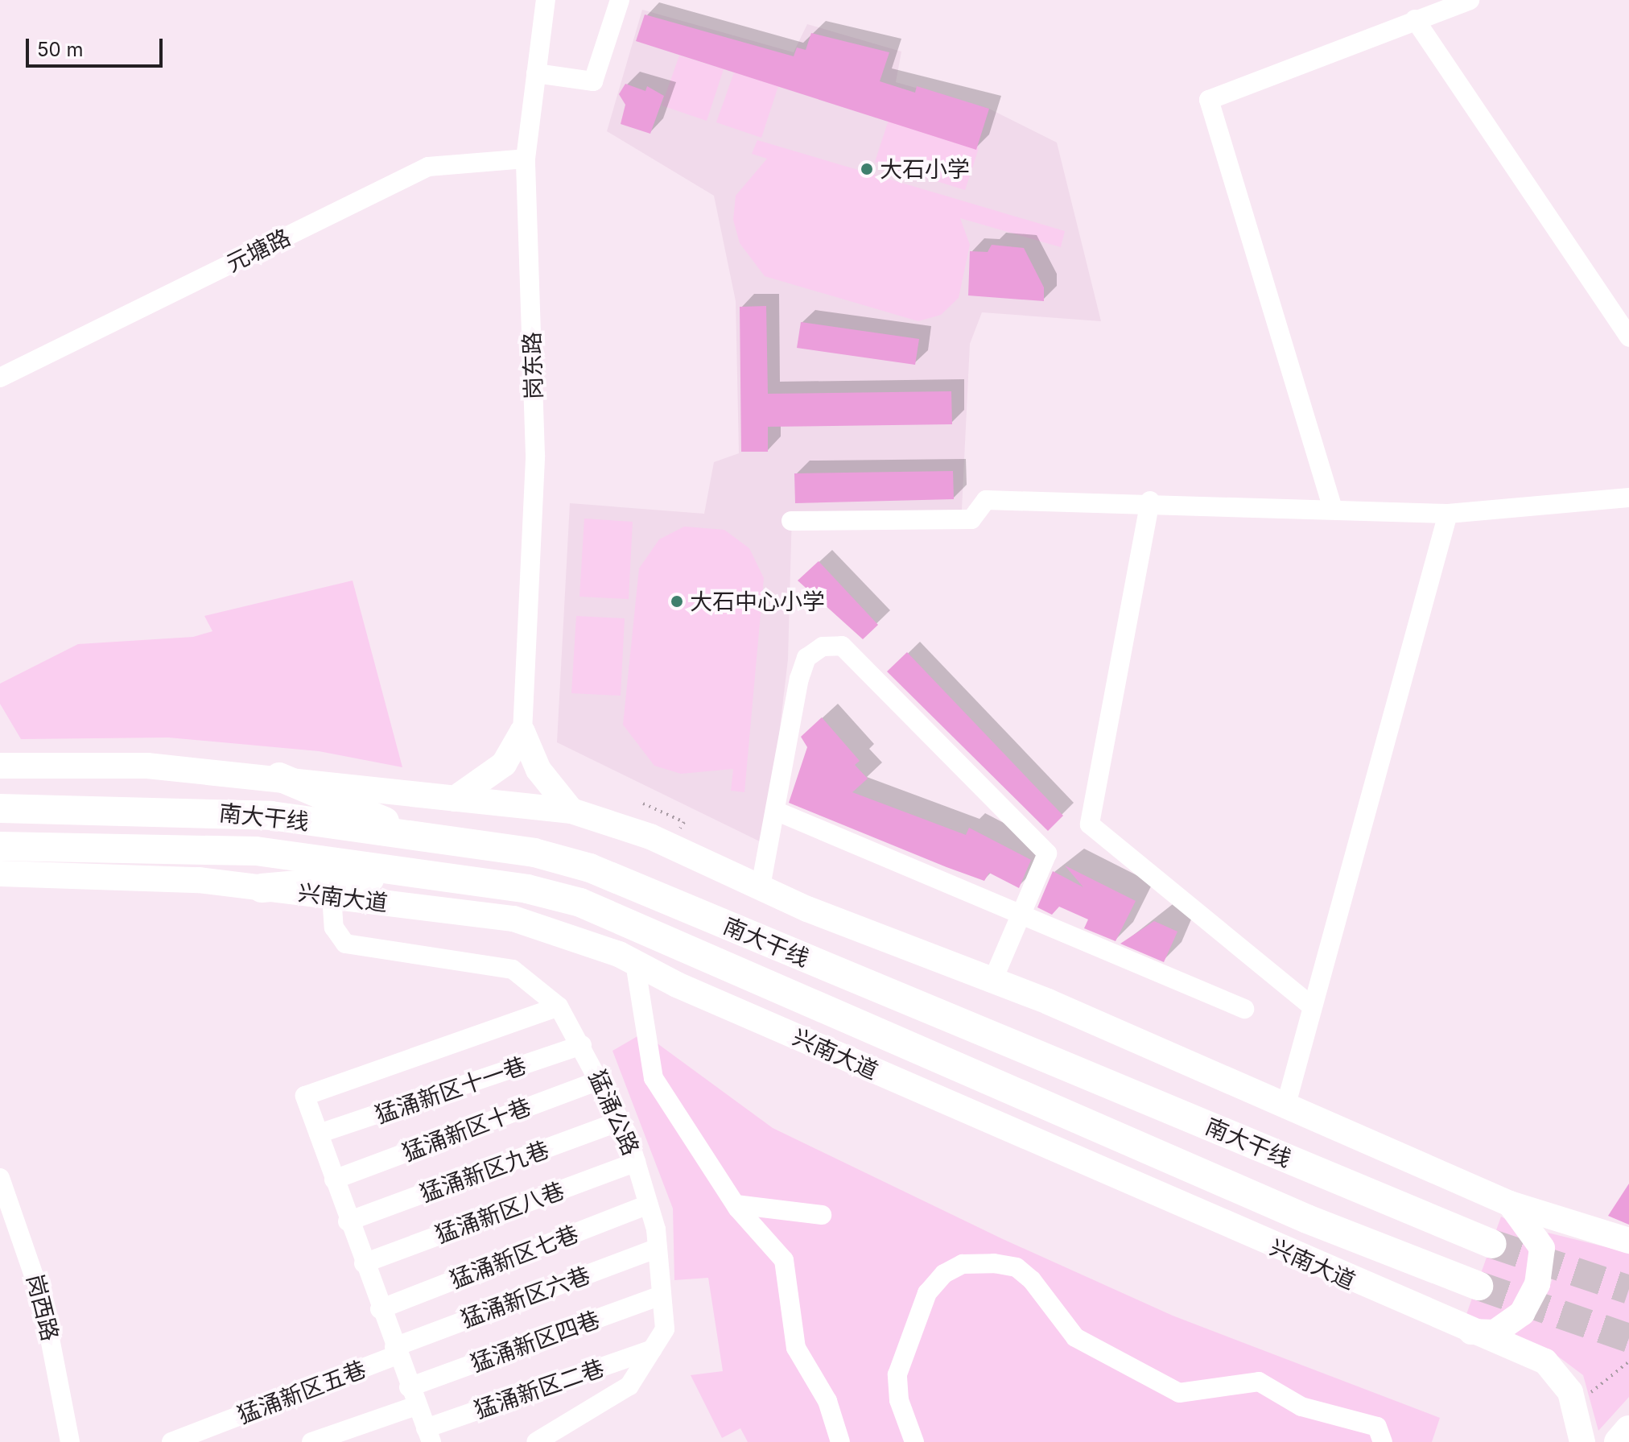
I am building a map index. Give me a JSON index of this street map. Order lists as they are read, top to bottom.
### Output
{
  "streets": {
    "highway": ["南大干线"],
    "main road": ["兴南大道"],
    "street": [
      "元塘路",
      "岗东路",
      "猛涌新区十一巷",
      "猛涌公路",
      "猛涌新区十巷",
      "猛涌新区九巷",
      "猛涌新区八巷",
      "猛涌新区七巷",
      "猛涌新区六巷",
      "岗西路",
      "猛涌新区四巷",
      "猛涌新区二巷",
      "猛涌新区五巷"
    ]
  },
  "crossings": [
    ["元塘路", "岗东路"],
    ["兴南大道", "猛涌公路"],
    ["猛涌新区十一巷", "猛涌公路"],
    ["猛涌公路", "猛涌新区十巷"],
    ["猛涌公路", "猛涌新区九巷"],
    ["猛涌公路", "猛涌新区八巷"],
    ["猛涌公路", "猛涌新区七巷"],
    ["猛涌公路", "猛涌新区六巷"],
    ["猛涌公路", "猛涌新区四巷"],
    ["猛涌公路", "猛涌新区二巷"],
    ["猛涌新区六巷", "猛涌新区五巷"]
  ],
  "places": ["大石小学", "大石中心小学"],
  "scale_bar": "50 m"
}
